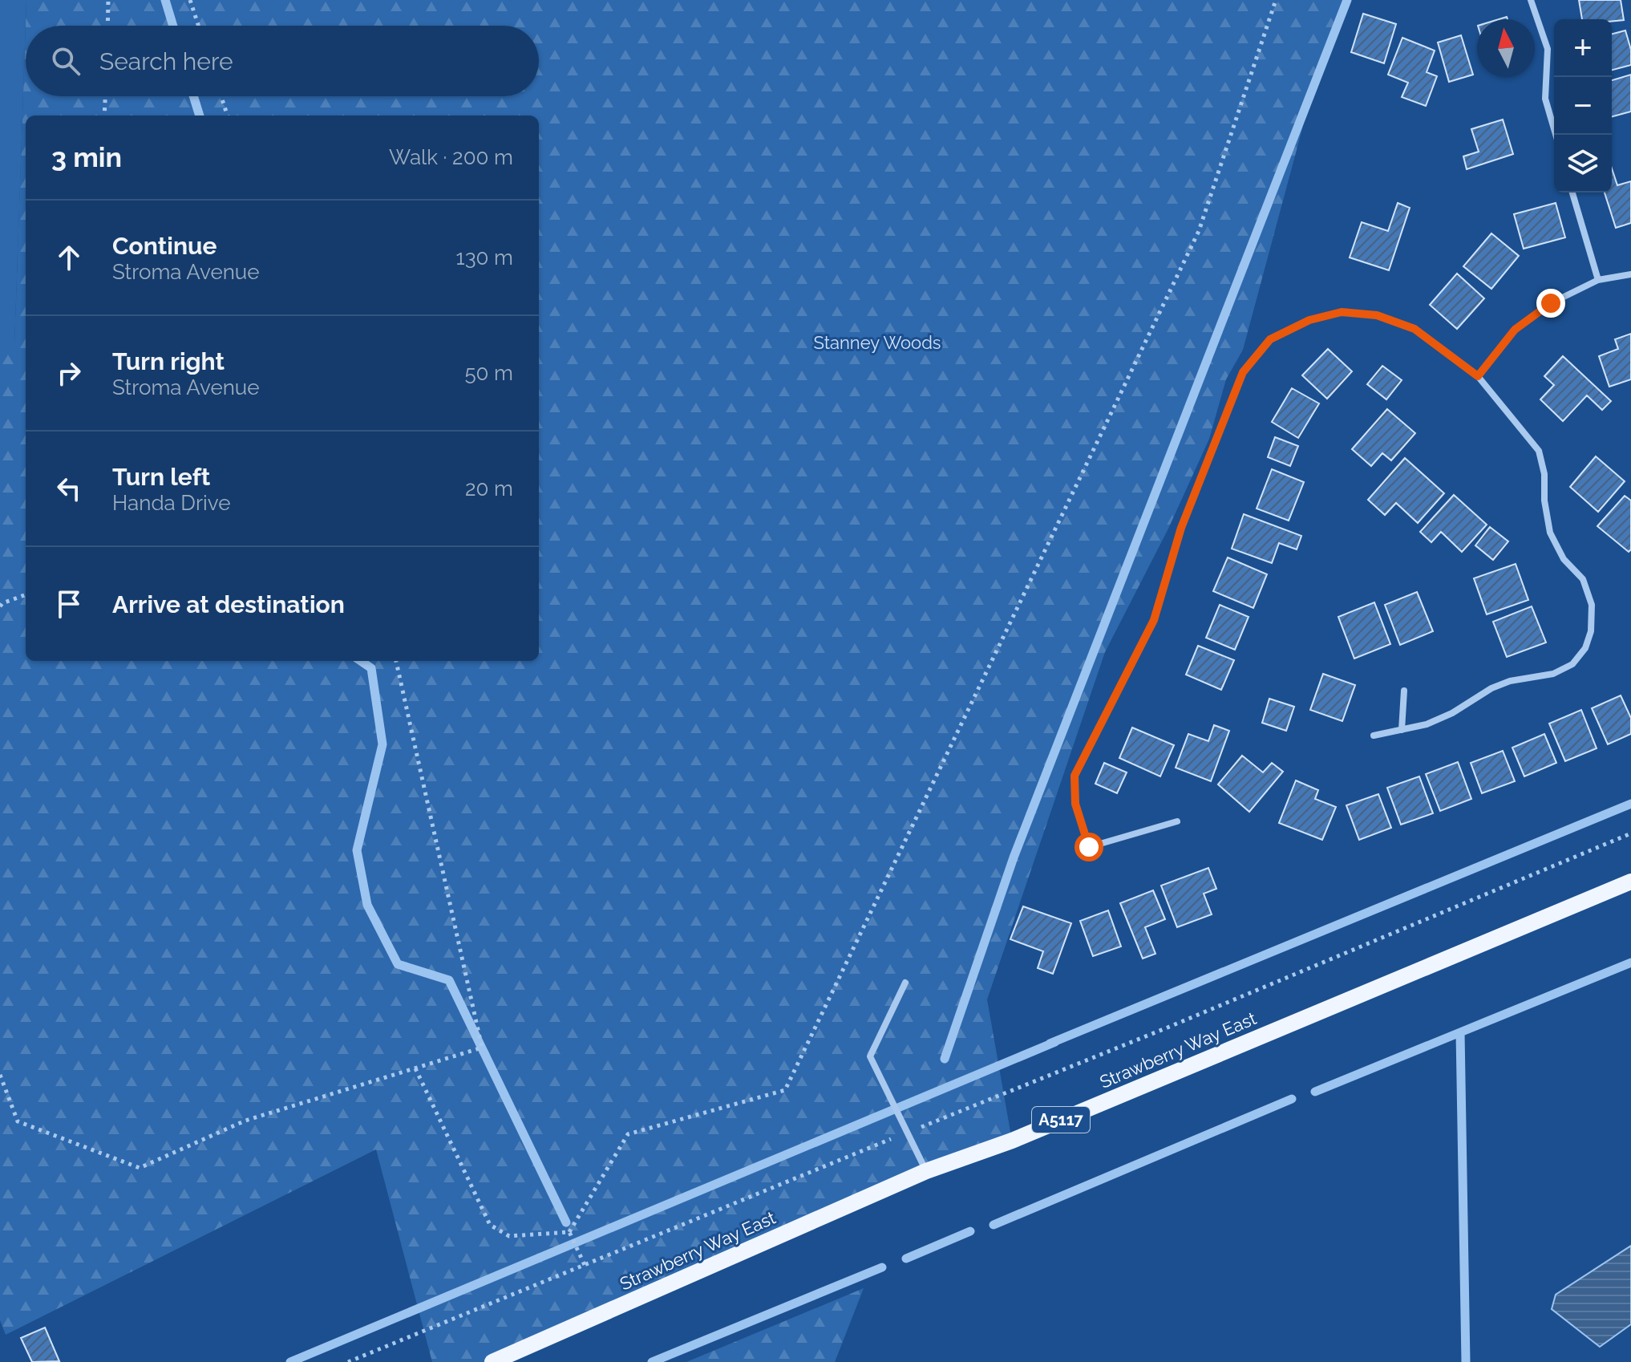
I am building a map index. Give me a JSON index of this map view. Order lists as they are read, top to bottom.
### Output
{
  "streets": {
    "main road": ["Strawberry Way East", "A5117"]
  },
  "parks": ["Stanney Woods"],
  "north": "top",
  "page": {
    "map_buttons": ["+", "−"],
    "search": "Search here",
    "heading": ["3 min", "Walk · 200 m"],
    "list": [
      ["Continue", "Stroma Avenue", "130 m"],
      ["Turn right", "Stroma Avenue", "50 m"],
      ["Turn left", "Handa Drive", "20 m"],
      "Arrive at destination"
    ]
  }
}
